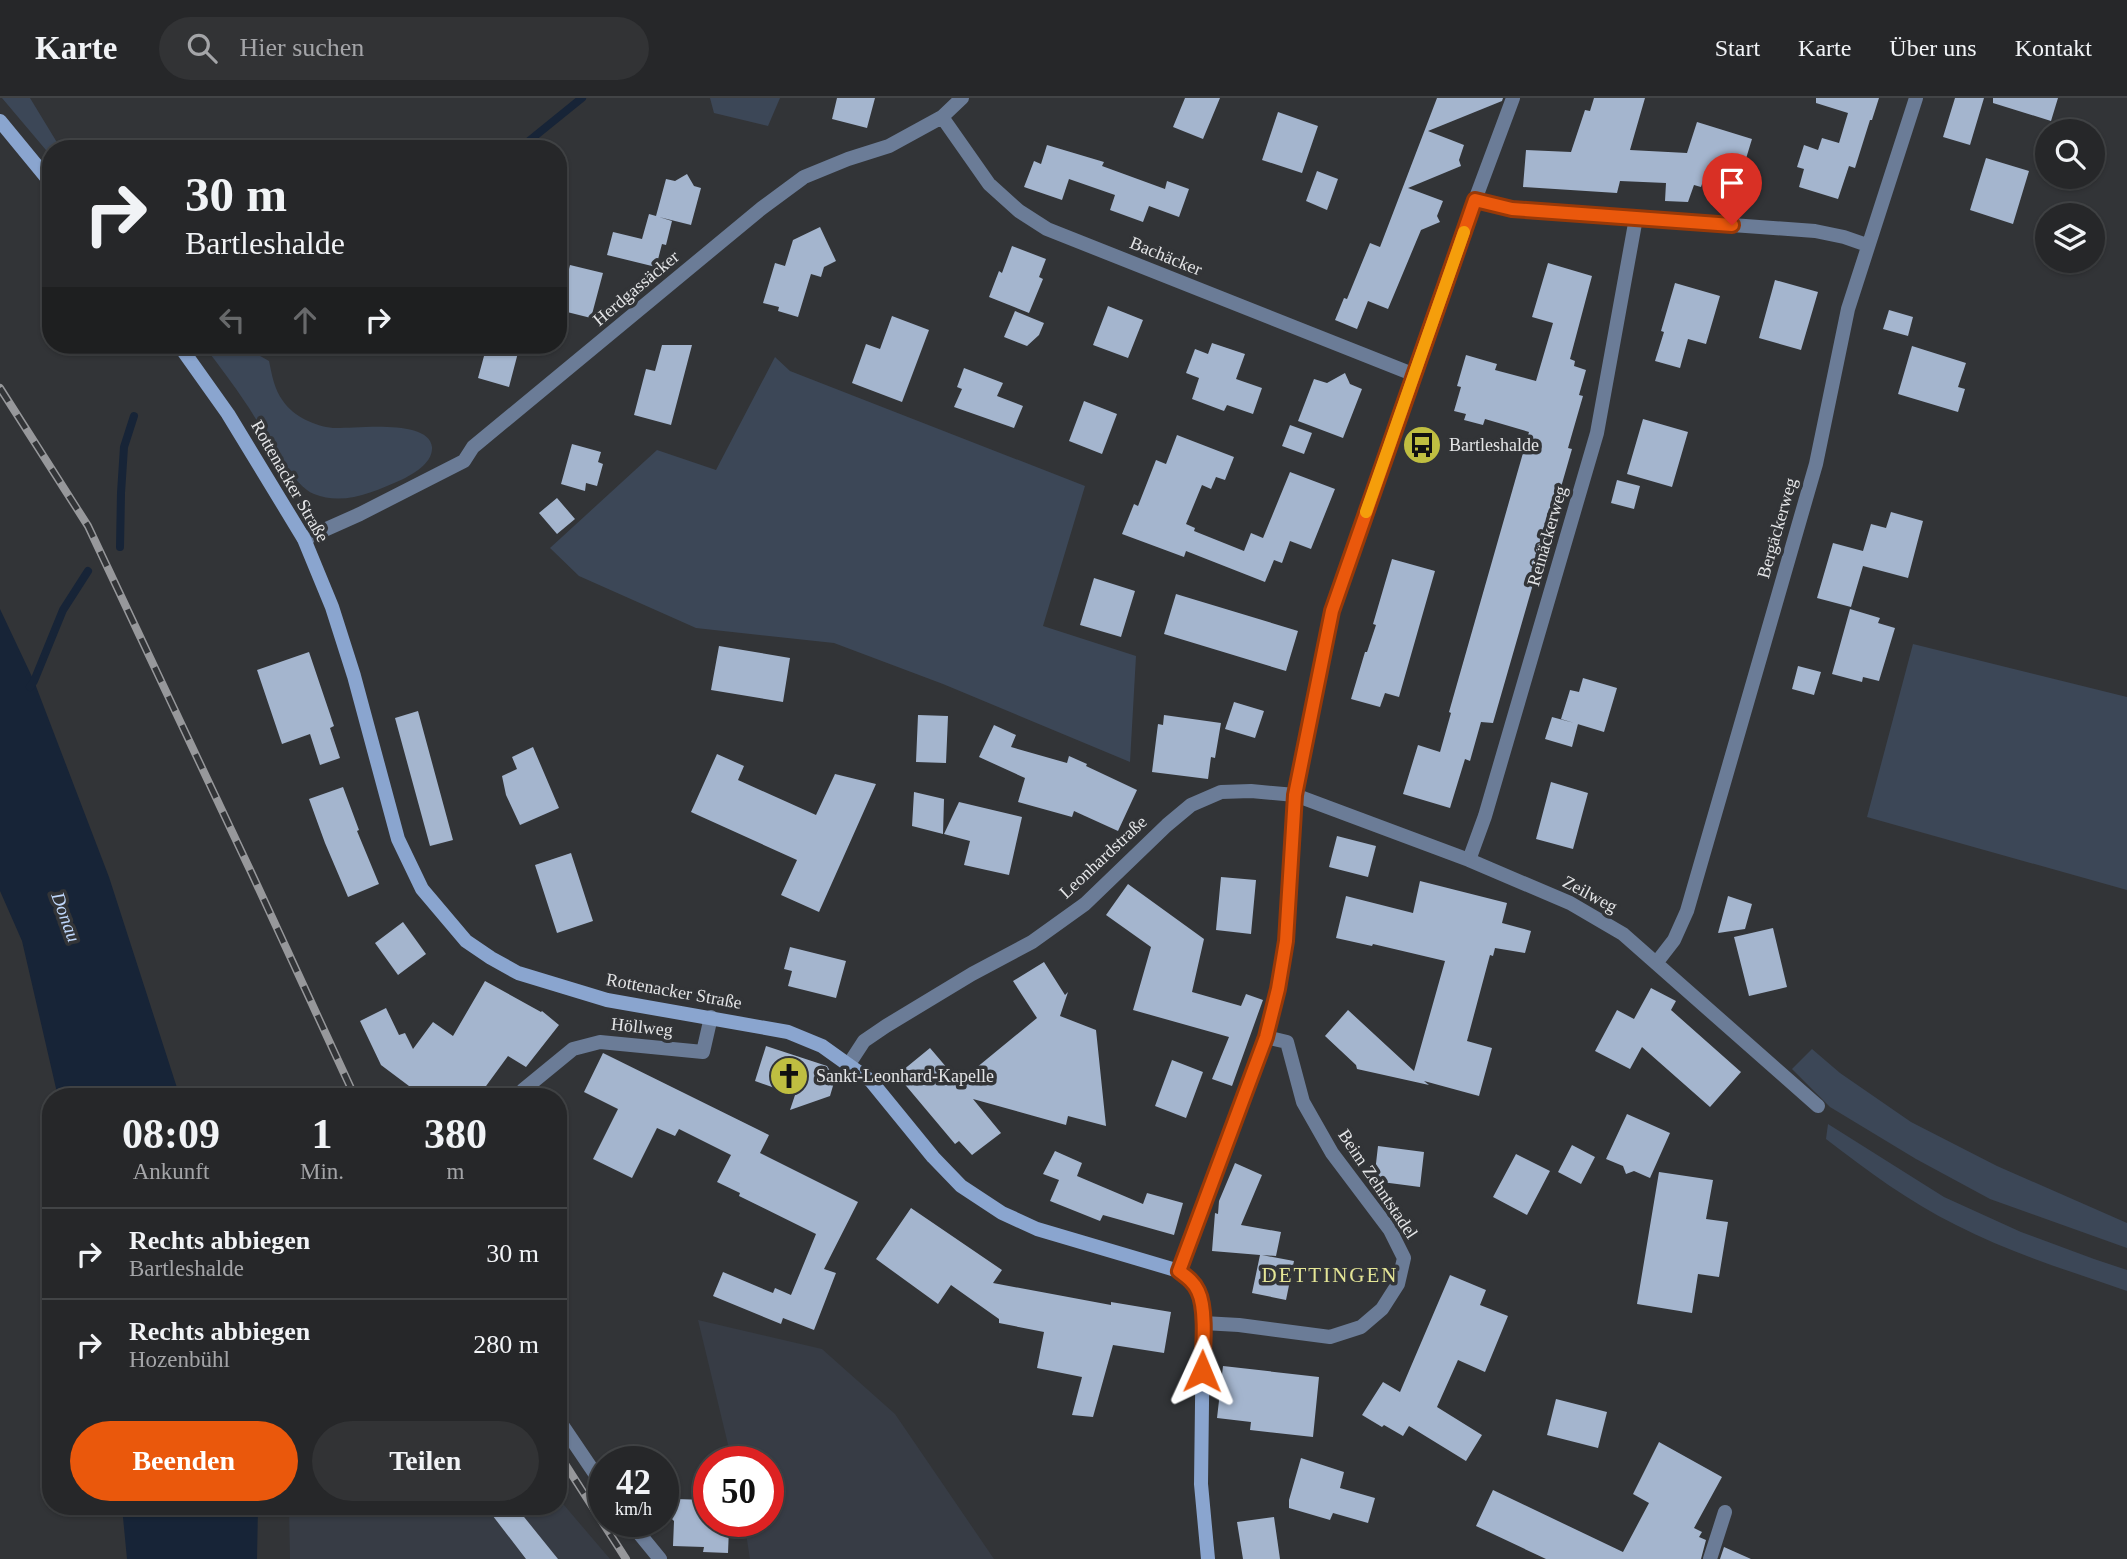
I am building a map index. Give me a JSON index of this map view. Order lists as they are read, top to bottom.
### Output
{
  "streets": {
    "main road": ["Rottenacker Straße"],
    "street": [
      "Bachäcker",
      "Herdgassäcker",
      "Bergäckerweg",
      "Reinäckerweg",
      "Leonhardstraße",
      "Zeilweg",
      "Höllweg",
      "Beim Zehntstadel"
    ]
  },
  "crossings": [
    ["Bachäcker", "Herdgassäcker"],
    ["Herdgassäcker", "Rottenacker Straße"],
    ["Rottenacker Straße", "Leonhardstraße"],
    ["Rottenacker Straße", "Höllweg"],
    ["Bergäckerweg", "Zeilweg"],
    ["Reinäckerweg", "Zeilweg"],
    ["Leonhardstraße", "Zeilweg"]
  ],
  "districts": ["DETTINGEN"],
  "water": ["Donau"],
  "places": {
    "bus stop": ["Bartleshalde"],
    "church": ["Sankt-Leonhard-Kapelle"]
  },
  "page": {
    "header": "Karte",
    "search": "Hier suchen",
    "nav": [
      "Start",
      "Karte",
      "Über uns",
      "Kontakt"
    ],
    "turn": ["30 m", "Bartleshalde"],
    "eta": [
      "08:09",
      "Ankunft",
      "1",
      "Min.",
      "380",
      "m"
    ],
    "list": [
      {
        "name": "Rechts abbiegen",
        "note": "Bartleshalde",
        "value": "30 m"
      },
      {
        "name": "Rechts abbiegen",
        "note": "Hozenbühl",
        "value": "280 m"
      }
    ],
    "buttons": ["Beenden", "Teilen"],
    "speed": "42 km/h",
    "limit": "50"
  }
}
